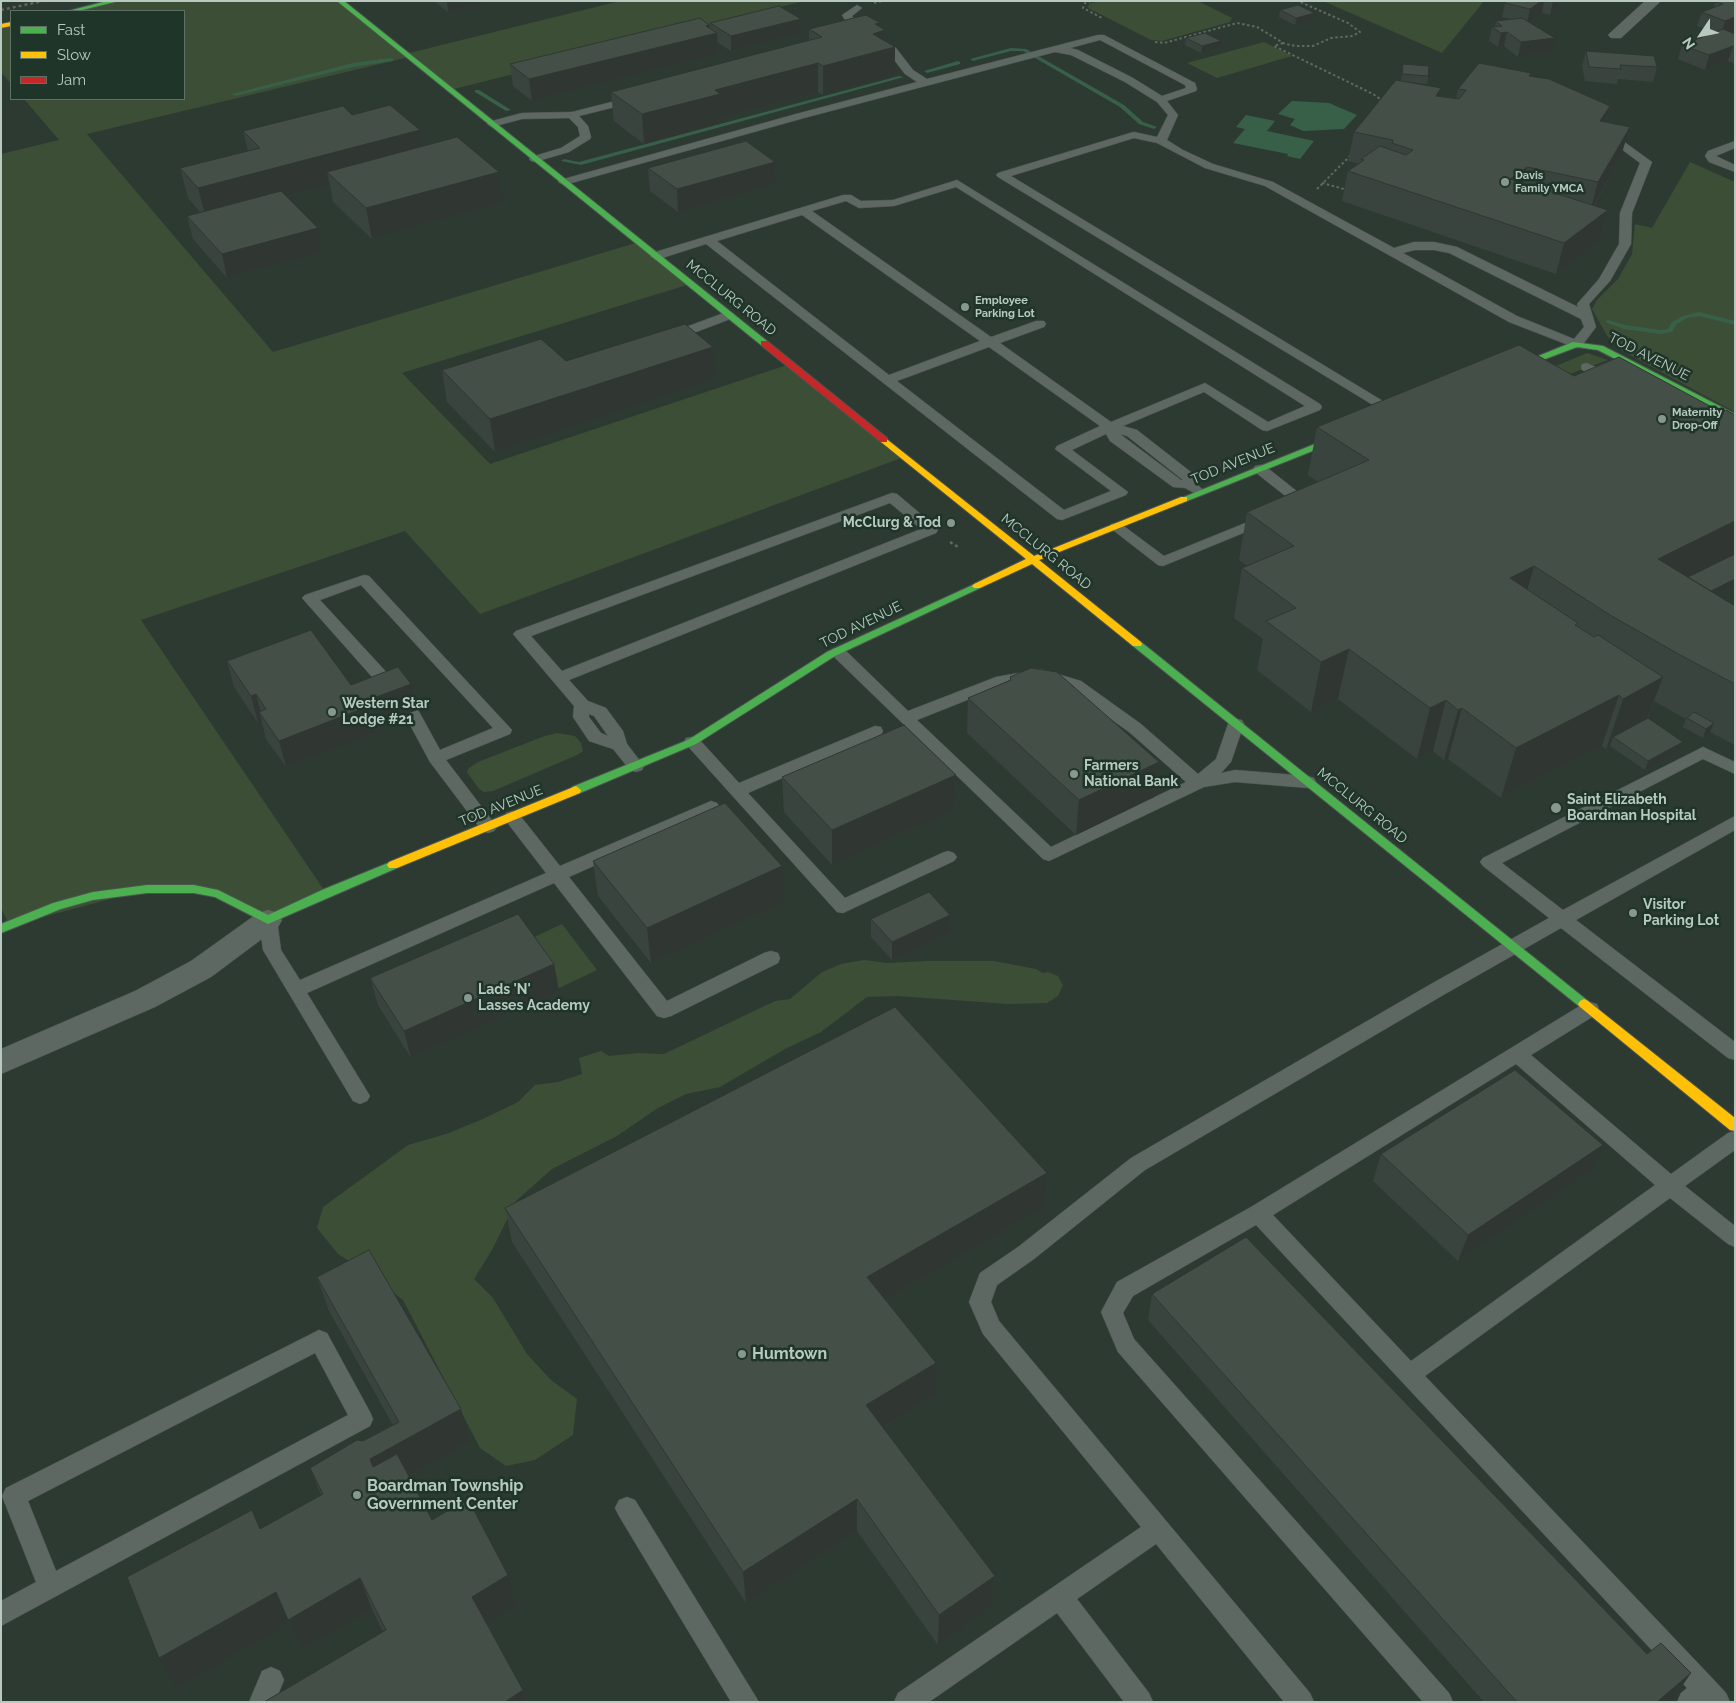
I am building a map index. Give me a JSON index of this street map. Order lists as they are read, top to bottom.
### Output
{
  "streets": {
    "street": ["MCCLURG ROAD", "TOD AVENUE"]
  },
  "crossings": [
    ["MCCLURG ROAD", "TOD AVENUE"]
  ],
  "places": [
    "Davis Family YMCA",
    "Employee Parking Lot",
    "Maternity Drop-Off",
    "McClurg & Tod",
    "Western Star Lodge #21",
    "Farmers National Bank",
    "Saint Elizabeth Boardman Hospital",
    "Visitor Parking Lot",
    "Lads 'N' Lasses Academy",
    "Humtown",
    "Boardman Township Government Center"
  ],
  "legend": ["Fast", "Slow", "Jam"],
  "north": "bottom left"
}
